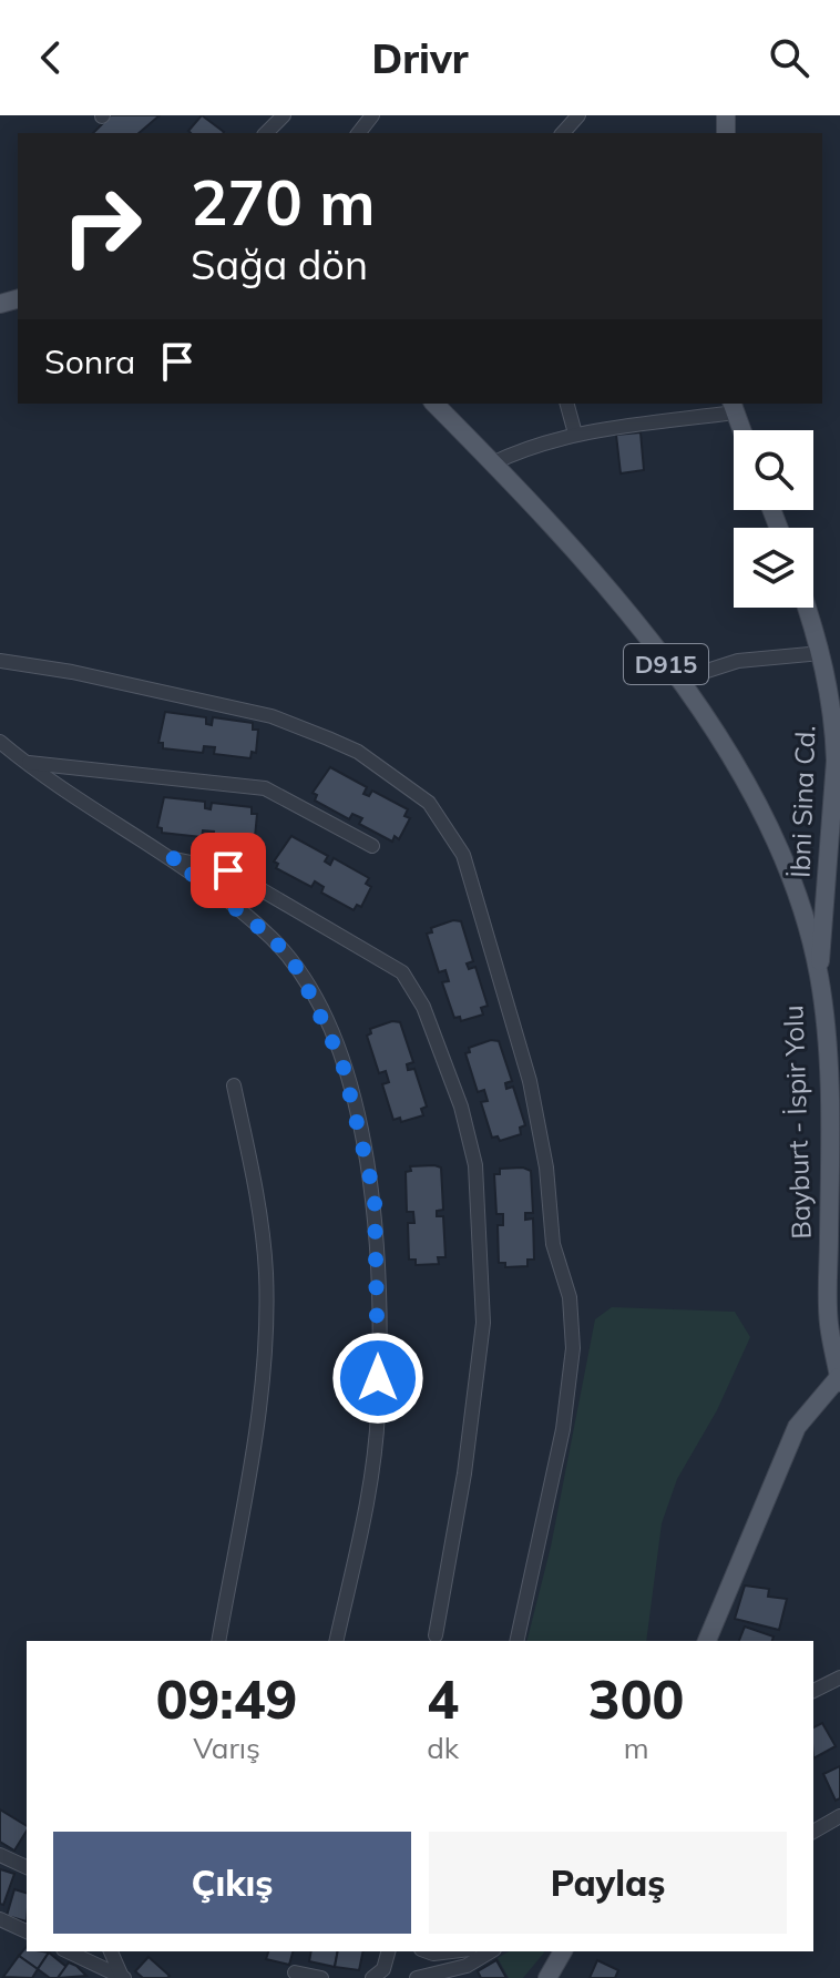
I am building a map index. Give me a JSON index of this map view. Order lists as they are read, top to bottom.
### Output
{
  "streets": {
    "main road": ["D915", "İbni Sina Cd.", "Bayburt - İspir Yolu"]
  },
  "crossings": [
    ["İbni Sina Cd.", "Bayburt - İspir Yolu"]
  ],
  "page": {
    "header": "Drivr",
    "turn": ["270 m", "Sağa dön"],
    "then": "Sonra",
    "eta": [
      "09:49",
      "Varış",
      "4",
      "dk",
      "300",
      "m"
    ],
    "buttons": ["Çıkış", "Paylaş"]
  }
}
